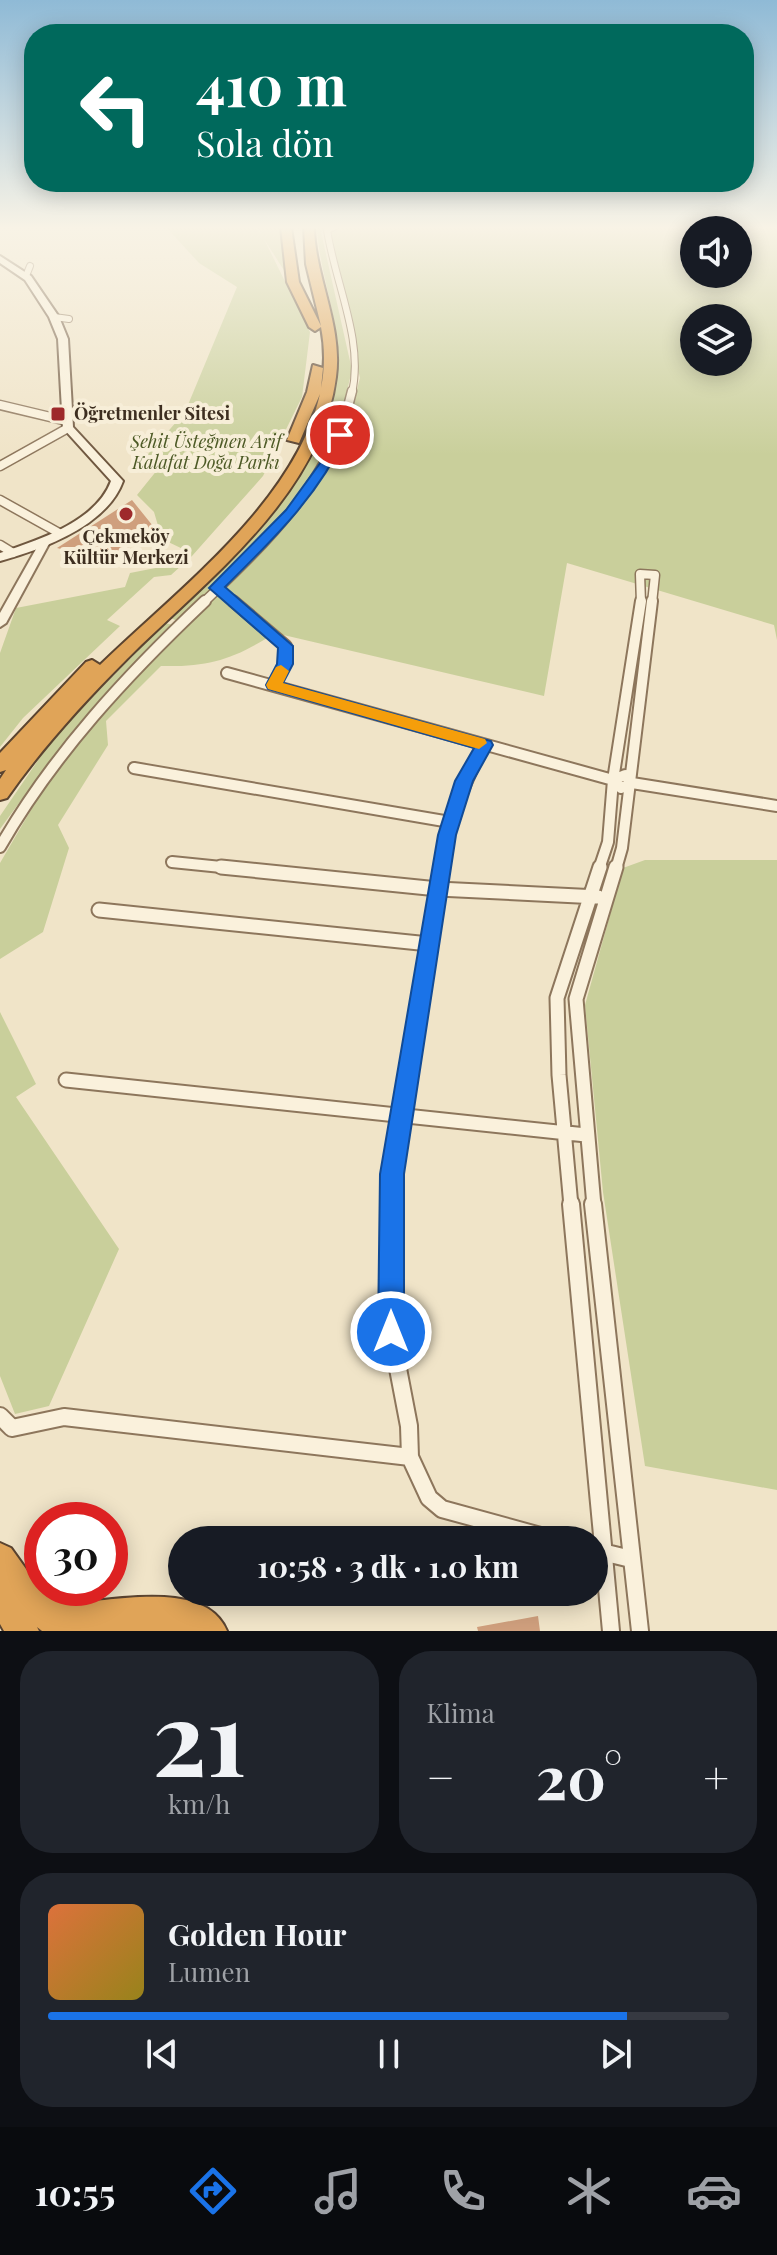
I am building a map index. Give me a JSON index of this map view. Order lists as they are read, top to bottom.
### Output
{
  "parks": ["Şehit Üsteğmen Arif Kalafat Doğa Parkı"],
  "places": {
    "transit": ["Öğretmenler Sitesi"],
    "other": ["Çekmeköy Kültür Merkezi"]
  },
  "page": {
    "turn": ["410 m", "Sola dön"],
    "limit": "30",
    "trip": "10:58 · 3 dk · 1.0 km",
    "tile": [
      ["21", "km/h"],
      "Klima"
    ],
    "heat": ["−", "20°", "+"],
    "song": ["Golden Hour", "Lumen"],
    "tabs": "10:55"
  }
}
